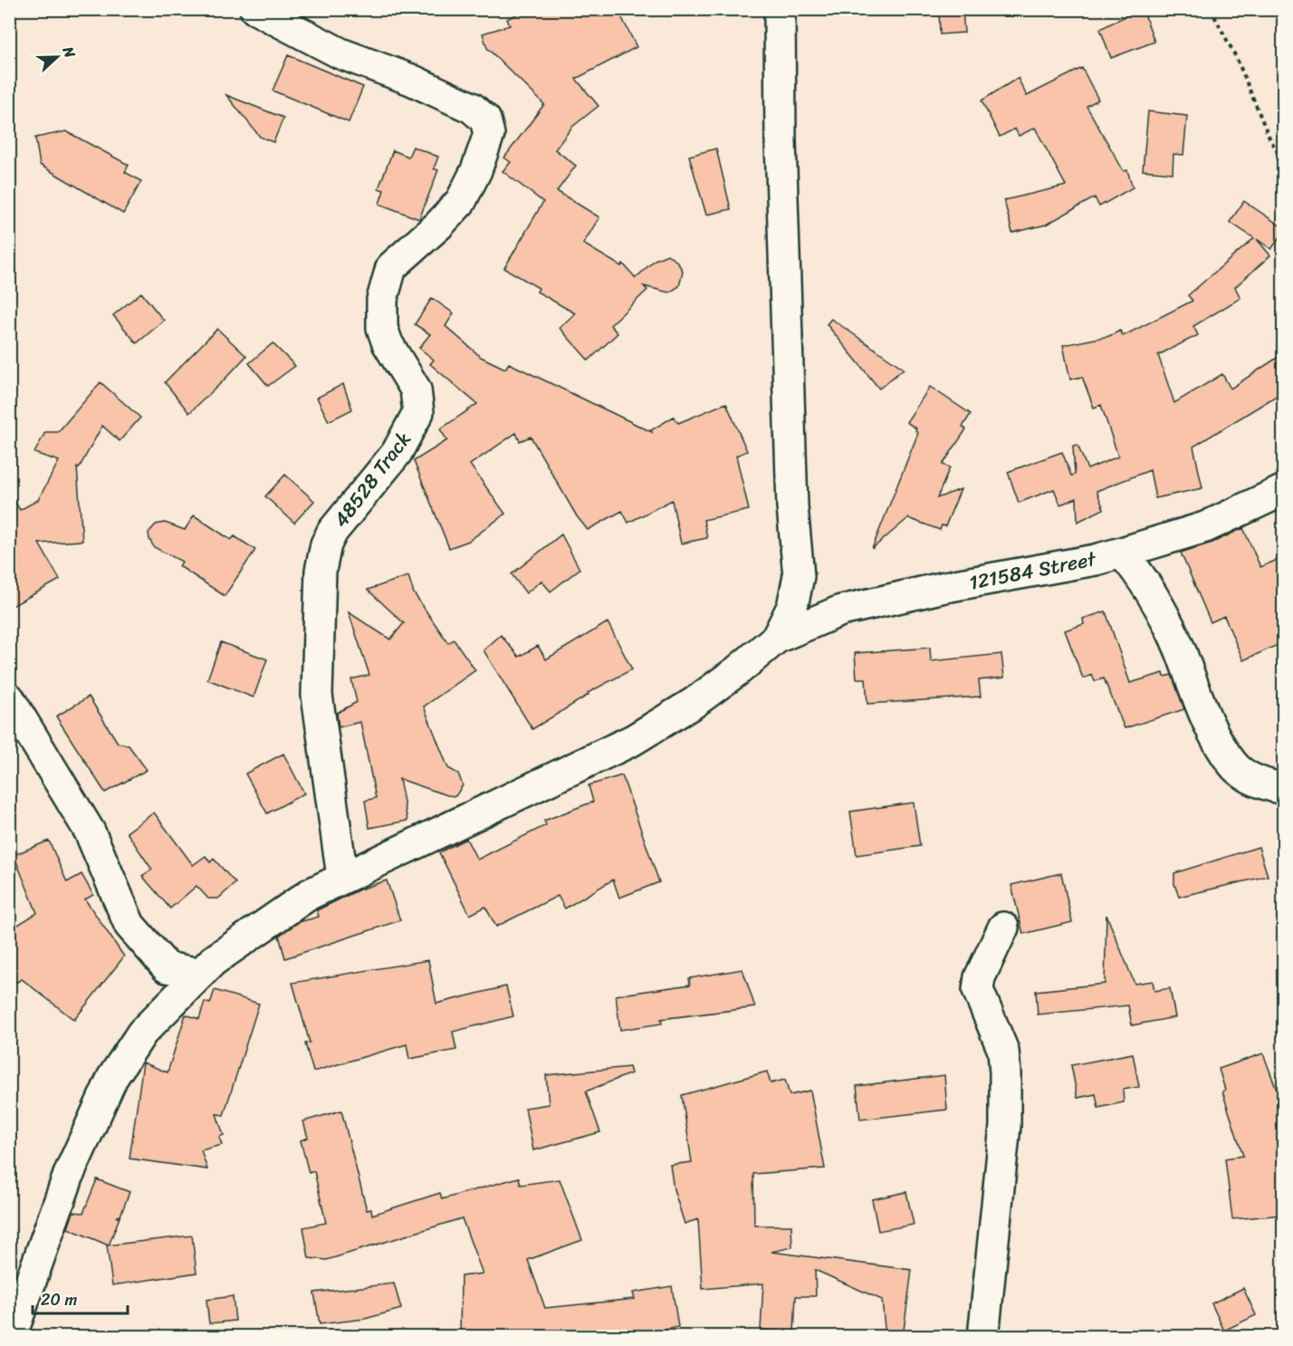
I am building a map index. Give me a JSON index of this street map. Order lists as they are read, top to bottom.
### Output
{
  "streets": {
    "street": ["48528 Track", "121584 Street"]
  },
  "scale_bar": "20 m",
  "north": "right"
}
